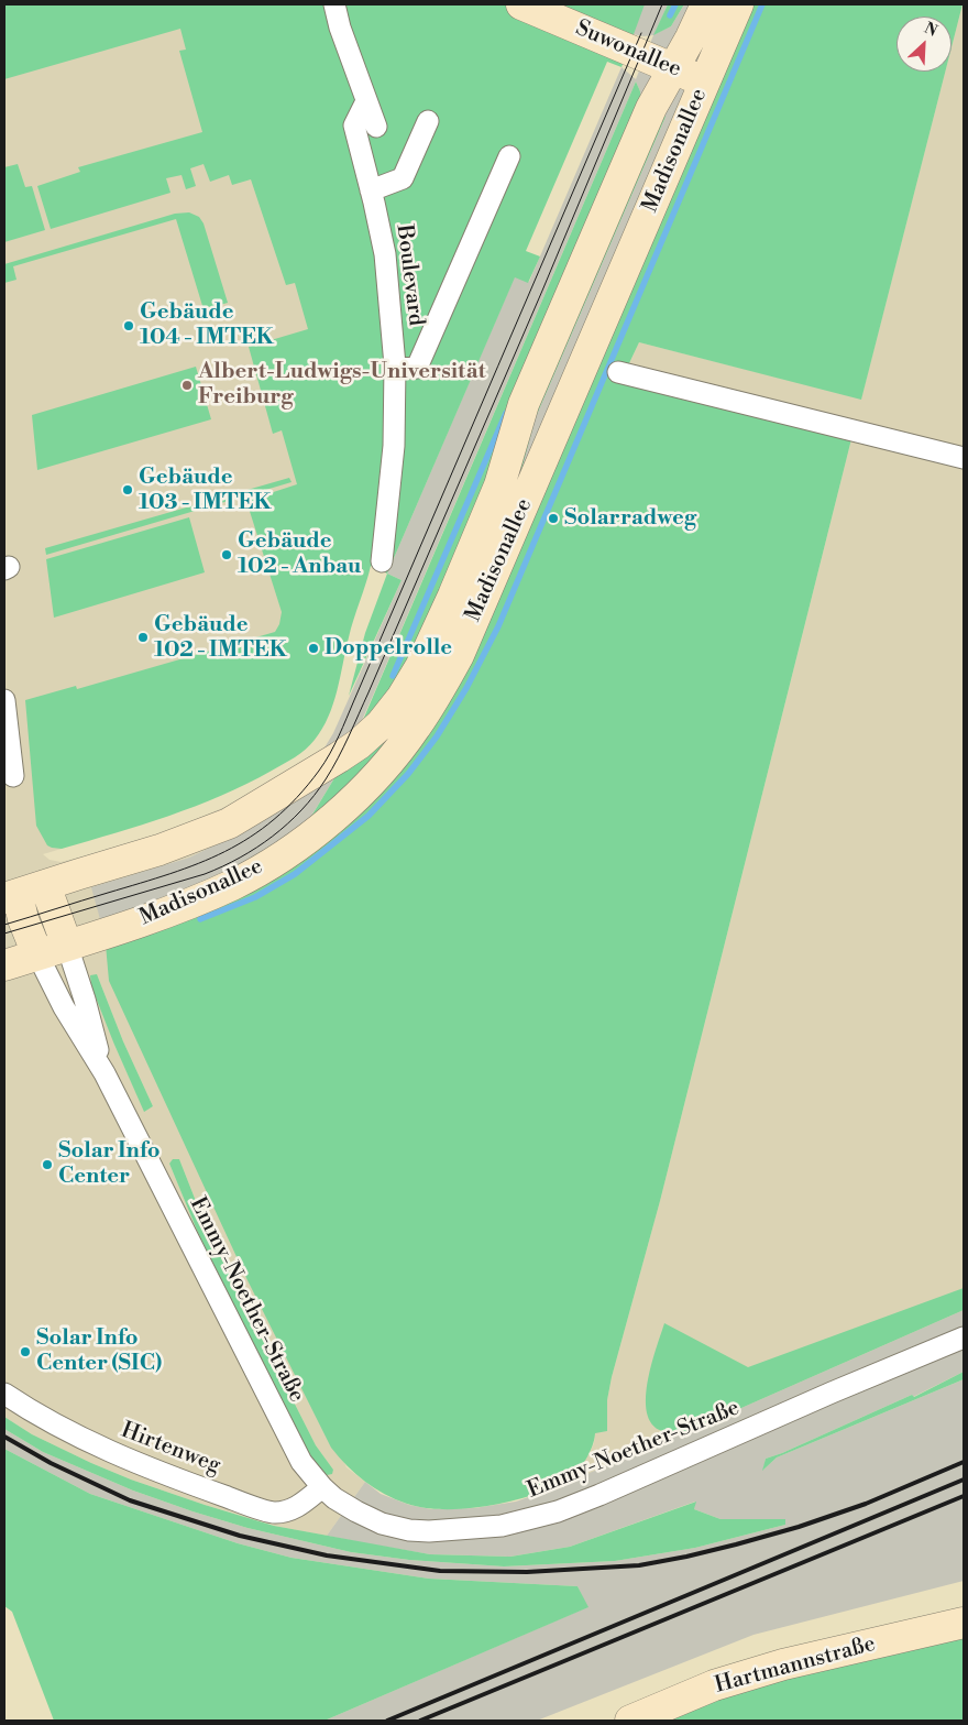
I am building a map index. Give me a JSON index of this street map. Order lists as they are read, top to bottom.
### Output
{
  "streets": {
    "main road": ["Suwonallee", "Madisonallee", "Hartmannstraße"],
    "street": ["Boulevard", "Emmy-Noether-Straße", "Hirtenweg"]
  },
  "crossings": [
    ["Suwonallee", "Madisonallee"],
    ["Madisonallee", "Emmy-Noether-Straße"],
    ["Emmy-Noether-Straße", "Hirtenweg"]
  ],
  "places": [
    "Gebäude 104 - IMTEK",
    "Albert-Ludwigs-Universität Freiburg",
    "Gebäude 103 - IMTEK",
    "Solarradweg",
    "Gebäude 102 - Anbau",
    "Gebäude 102 - IMTEK",
    "Doppelrolle",
    "Solar Info Center",
    "Solar Info Center (SIC)"
  ],
  "north": "top right"
}
